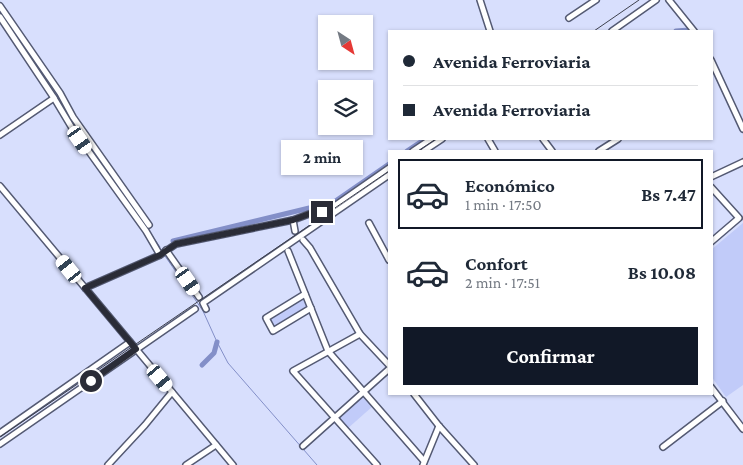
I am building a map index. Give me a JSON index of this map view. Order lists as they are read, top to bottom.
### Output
{
  "north": "bottom right",
  "page": {
    "banner": ["Avenida Ferroviaria", "Avenida Ferroviaria"],
    "bubble": "2 min",
    "list": [
      {
        "name": "Económico",
        "note": "1 min · 17:50",
        "value": "Bs 7.47"
      },
      {
        "name": "Confort",
        "note": "2 min · 17:51",
        "value": "Bs 10.08"
      }
    ],
    "buttons": "Confirmar"
  }
}
